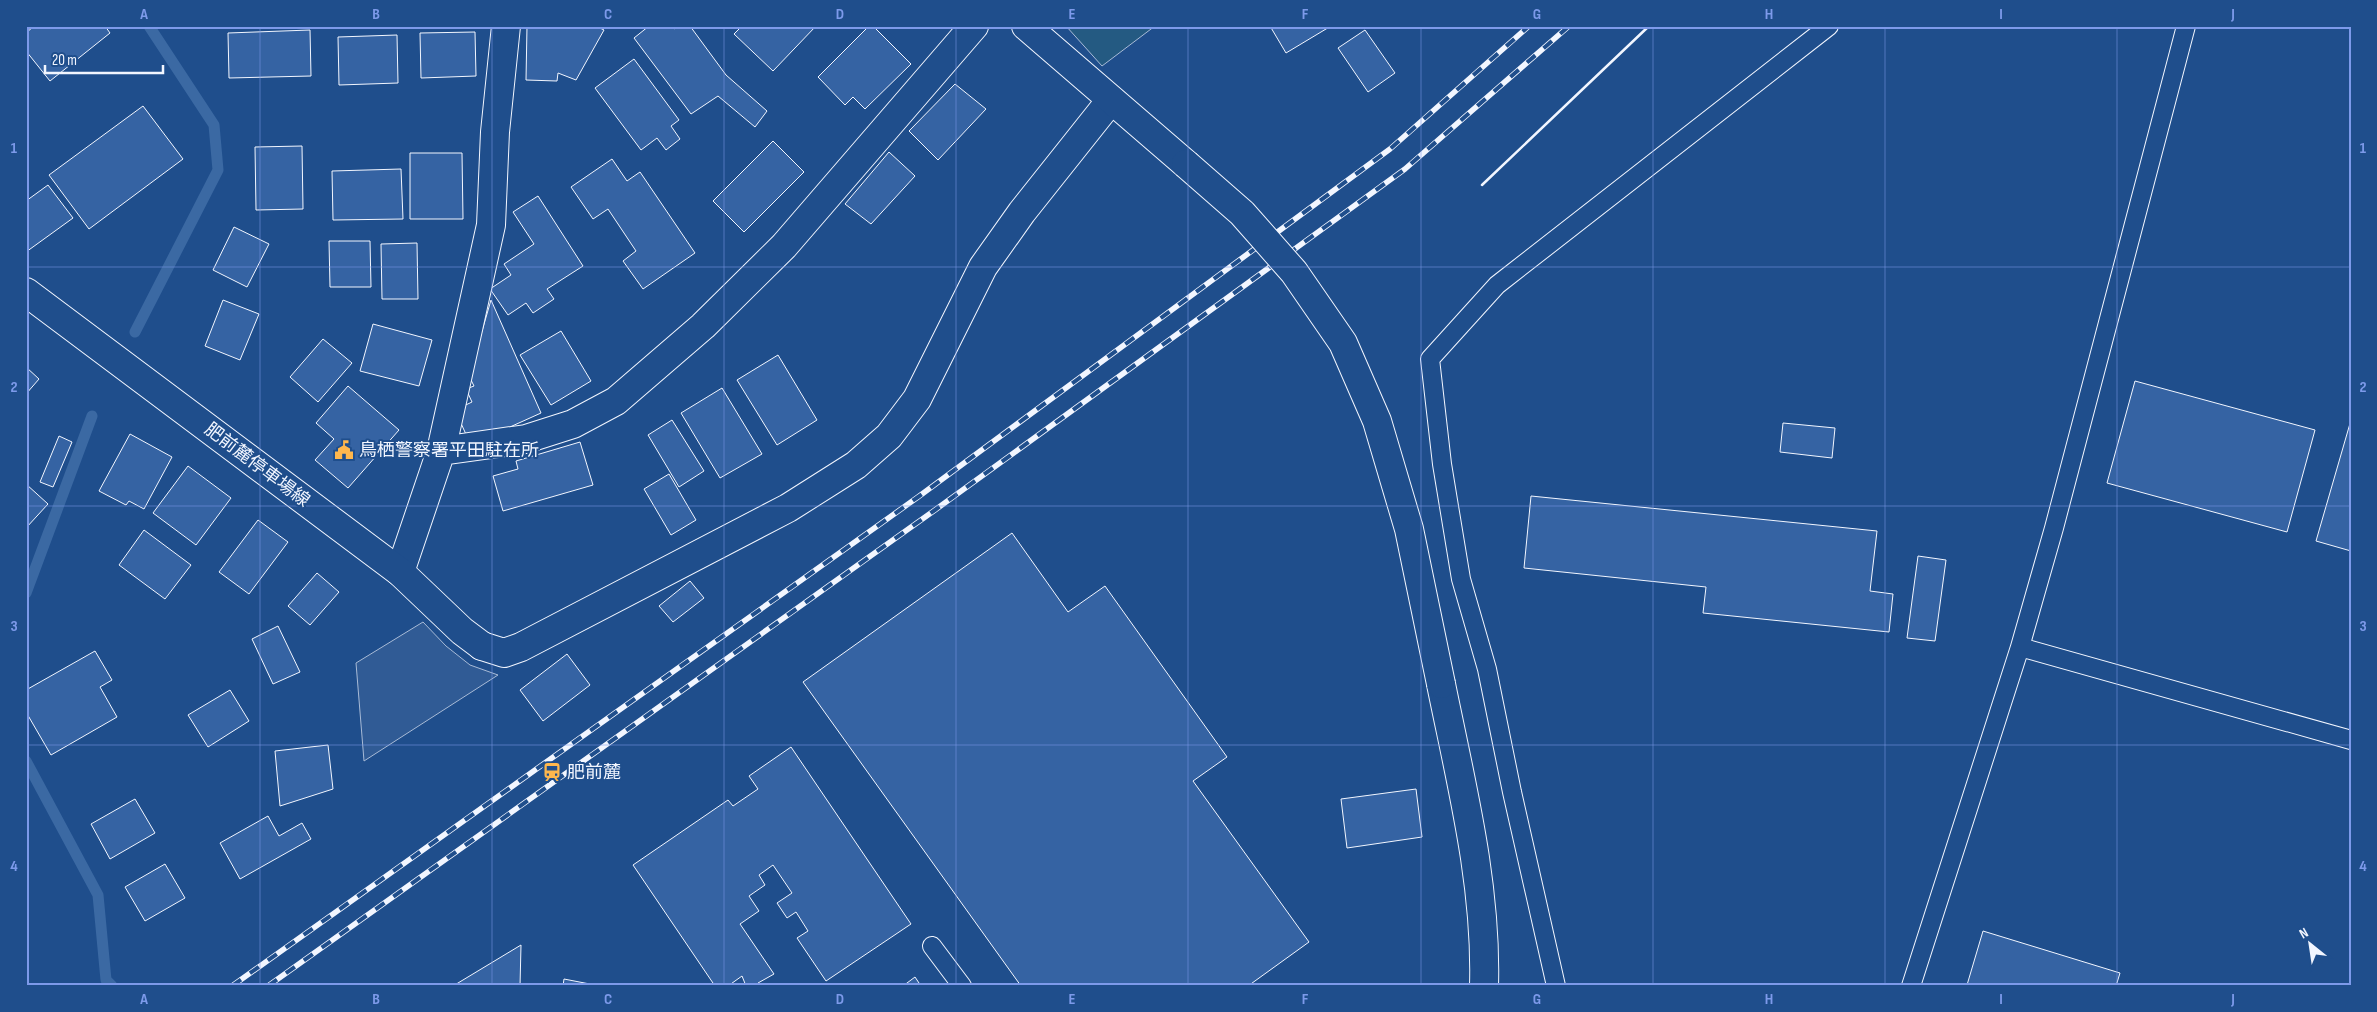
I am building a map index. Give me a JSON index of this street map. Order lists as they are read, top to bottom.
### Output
{
  "streets": {
    "street": ["肥前麓停車場線"]
  },
  "places": {
    "public building": ["鳥栖警察署平田駐在所"],
    "station": ["肥前麓"]
  },
  "scale_bar": "20 m",
  "north": "top left",
  "grid": {
    "columns": [
      "A",
      "B",
      "C",
      "D",
      "E",
      "F",
      "G",
      "H",
      "I",
      "J"
    ],
    "rows": [
      "1",
      "2",
      "3",
      "4"
    ]
  }
}
